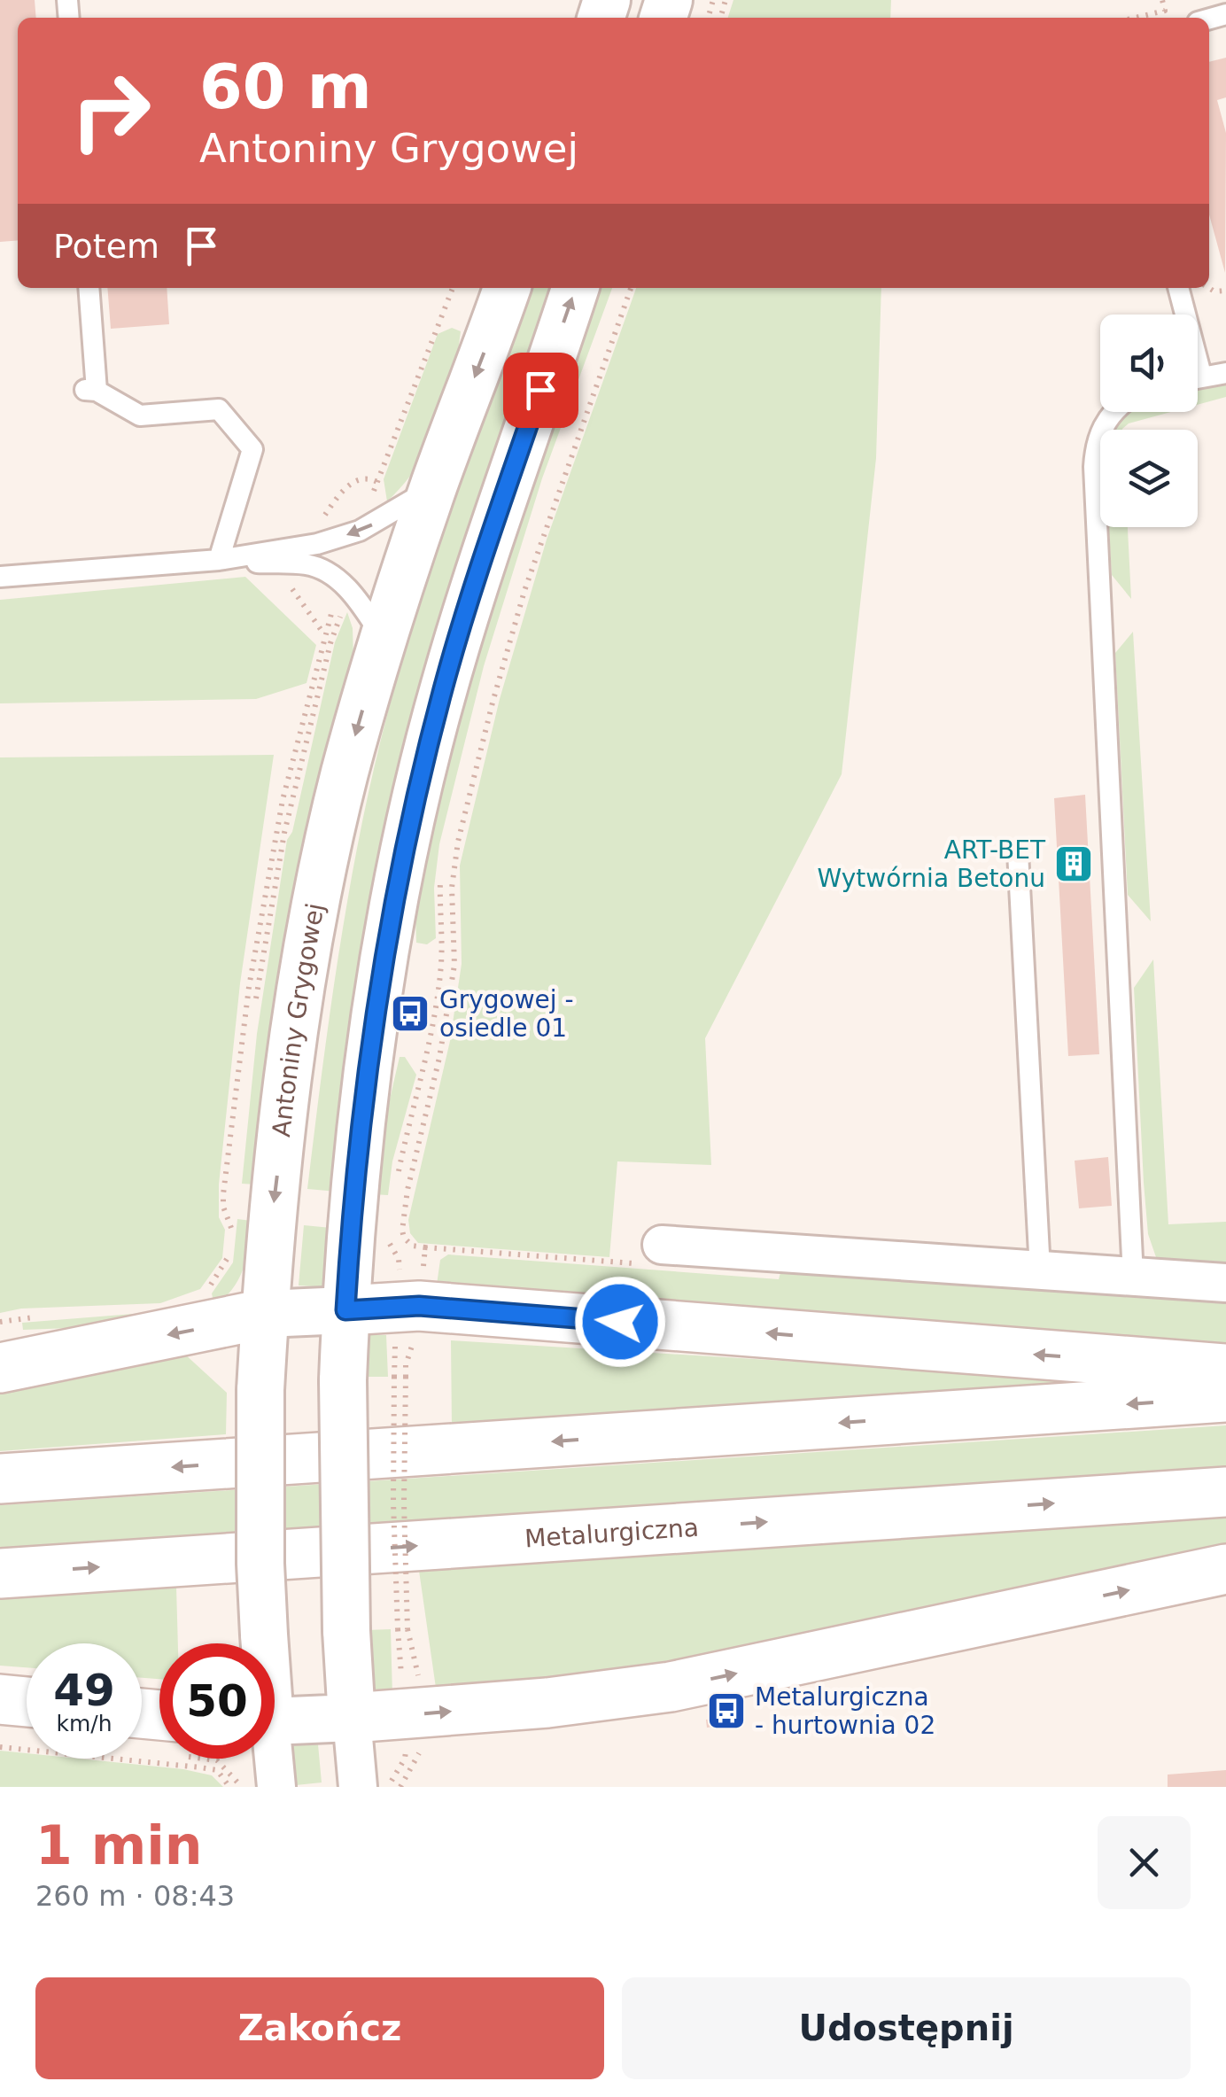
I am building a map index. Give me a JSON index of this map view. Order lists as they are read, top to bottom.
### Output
{
  "streets": {
    "main road": ["Metalurgiczna"],
    "street": ["Antoniny Grygowej"]
  },
  "places": {
    "building": ["ART-BET Wytwórnia Betonu"],
    "bus stop": ["Grygowej - osiedle 01", "Metalurgiczna - hurtownia 02"]
  },
  "page": {
    "turn": ["60 m", "Antoniny Grygowej"],
    "then": "Potem",
    "speed": "49 km/h",
    "limit": "50",
    "heading": ["1 min", "260 m · 08:43"],
    "buttons": ["Zakończ", "Udostępnij"]
  }
}
